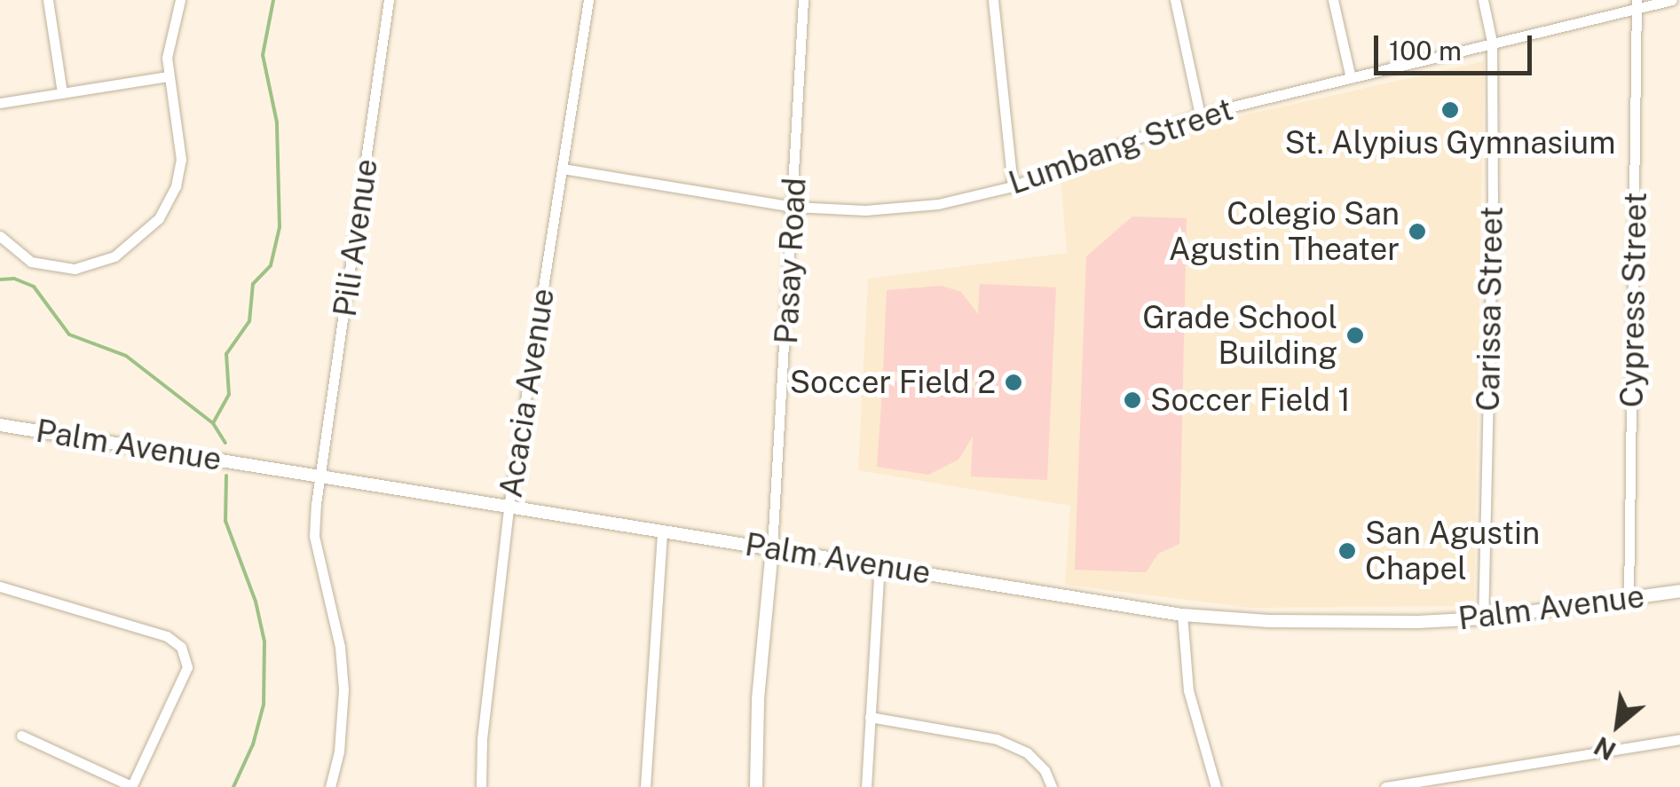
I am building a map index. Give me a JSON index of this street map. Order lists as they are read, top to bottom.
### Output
{
  "streets": {
    "street": [
      "Lumbang Street",
      "Pili Avenue",
      "Pasay Road",
      "Cypress Street",
      "Carissa Street",
      "Acacia Avenue",
      "Palm Avenue"
    ]
  },
  "crossings": [
    ["Lumbang Street", "Pasay Road"],
    ["Lumbang Street", "Cypress Street"],
    ["Lumbang Street", "Carissa Street"],
    ["Lumbang Street", "Acacia Avenue"],
    ["Pili Avenue", "Palm Avenue"],
    ["Pasay Road", "Palm Avenue"],
    ["Cypress Street", "Palm Avenue"],
    ["Carissa Street", "Palm Avenue"],
    ["Acacia Avenue", "Palm Avenue"]
  ],
  "places": [
    "St. Alypius Gymnasium",
    "Colegio San Agustin Theater",
    "Grade School Building",
    "Soccer Field 2",
    "Soccer Field 1",
    "San Agustin Chapel"
  ],
  "scale_bar": "100 m",
  "north": "bottom left"
}
